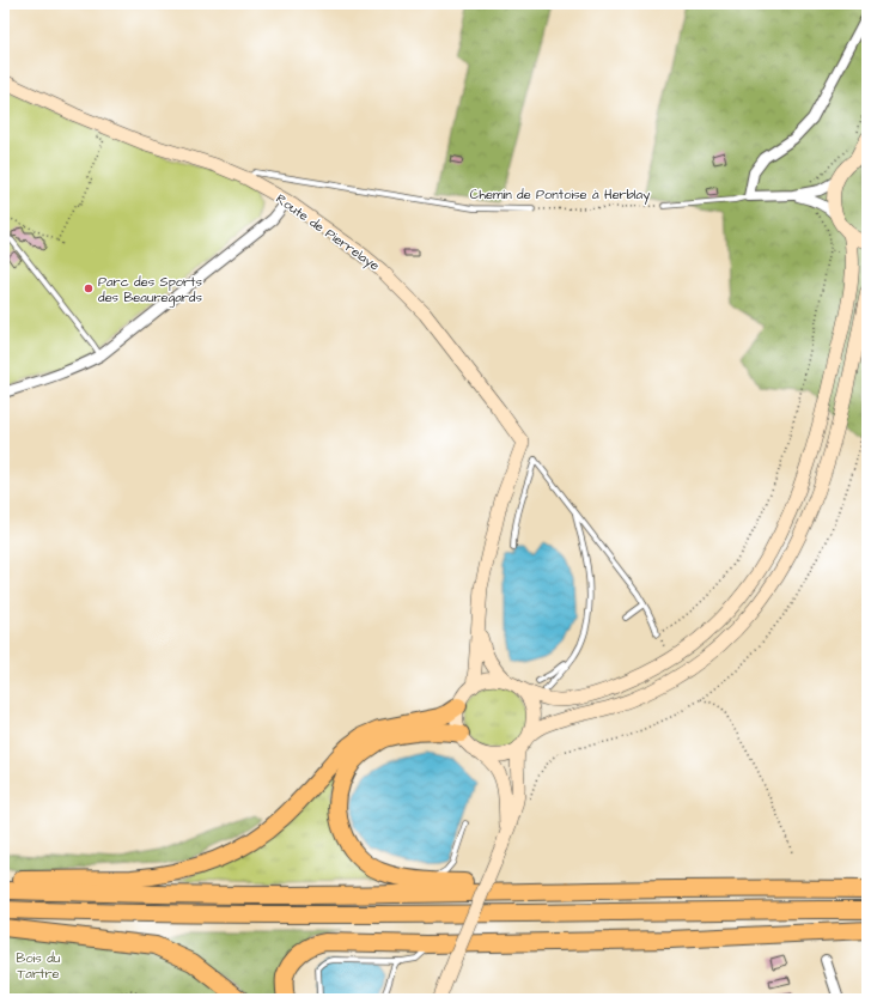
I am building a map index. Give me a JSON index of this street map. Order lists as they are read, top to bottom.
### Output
{
  "streets": {
    "main road": ["Route de Pierrelaye"],
    "street": ["Chemin de Pontoise à Herblay"]
  },
  "crossings": [
    ["Chemin de Pontoise à Herblay", "Route de Pierrelaye"]
  ],
  "parks": ["Bois du Tartre"],
  "places": ["Parc des Sports des Beauregards"]
}
